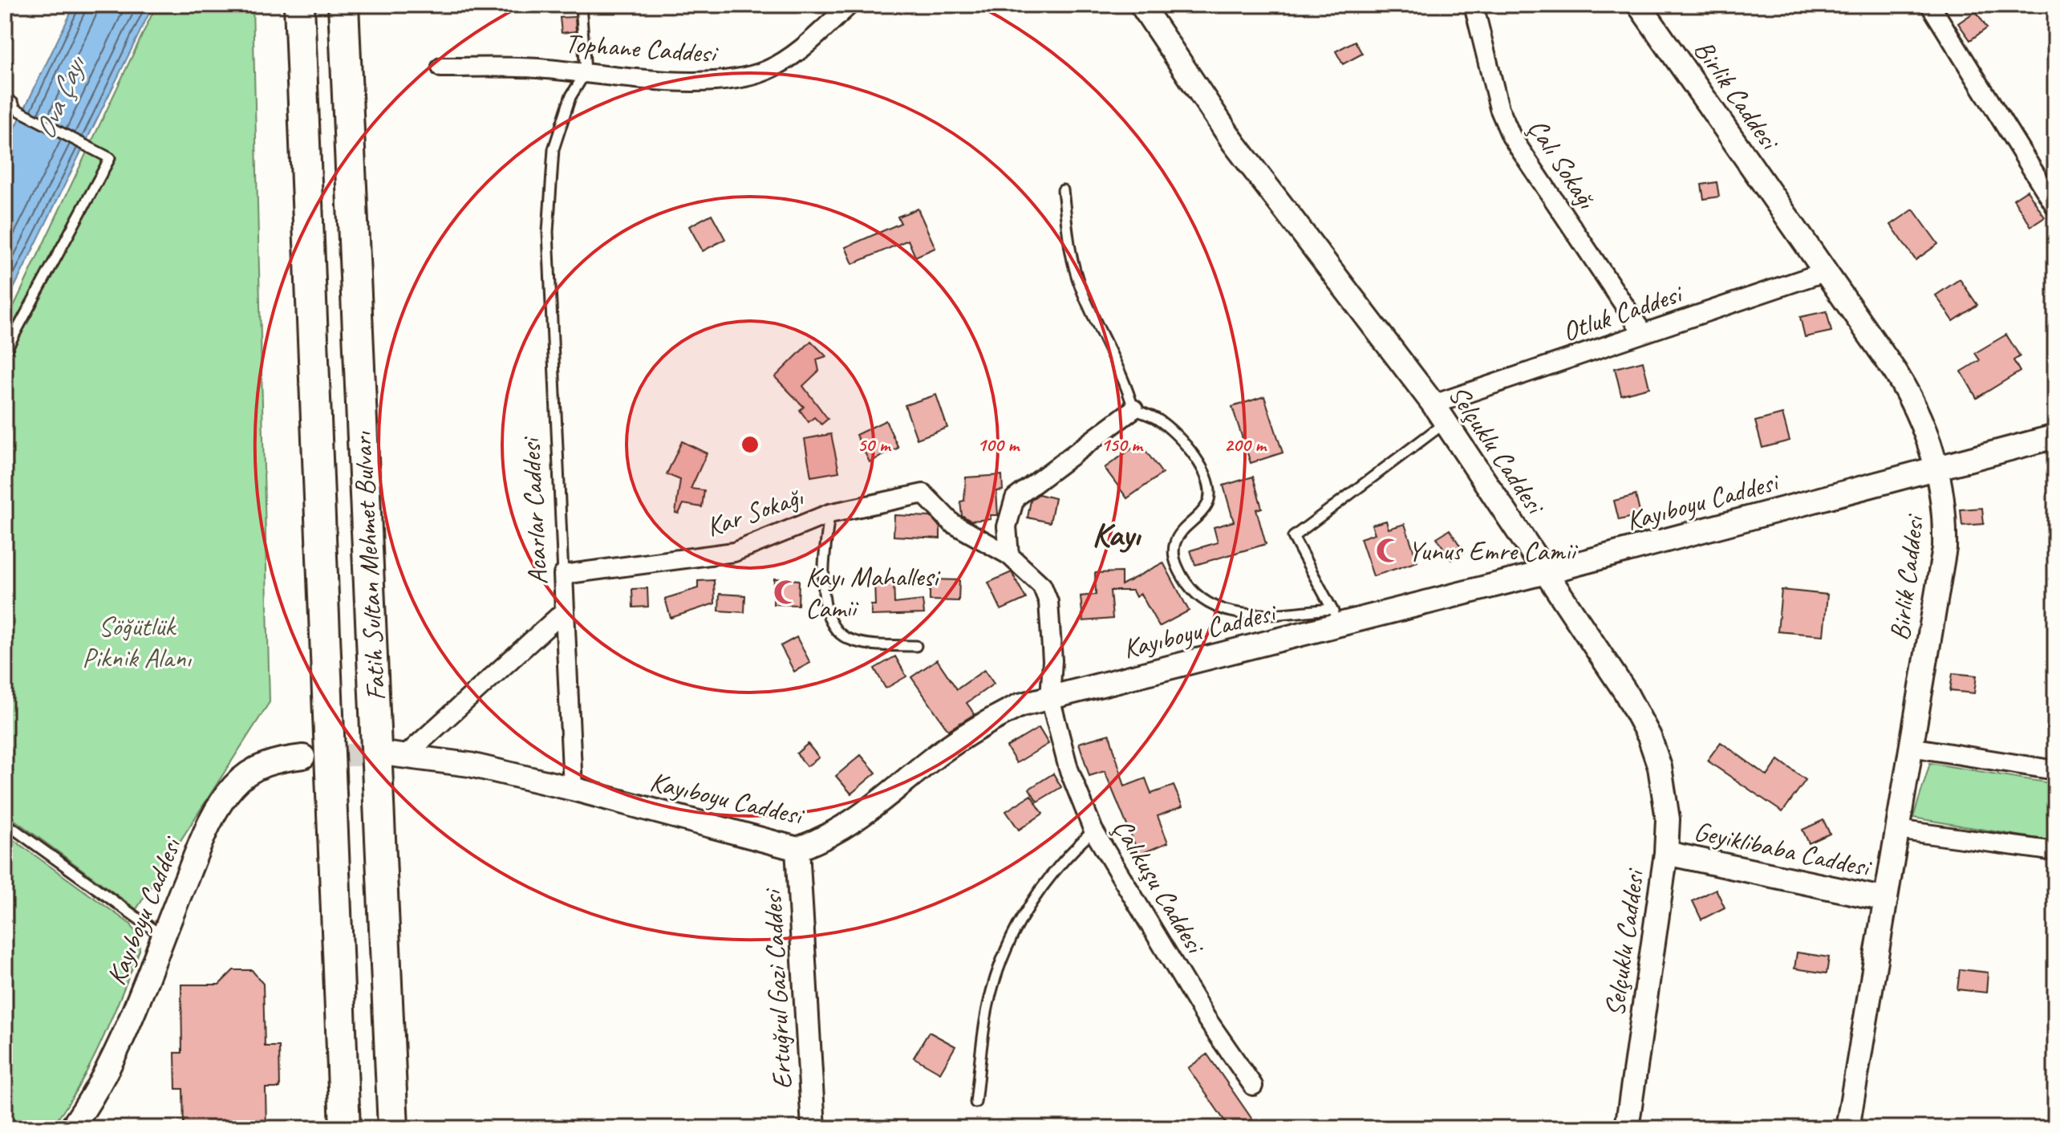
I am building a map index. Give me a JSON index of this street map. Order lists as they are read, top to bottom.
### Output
{
  "streets": {
    "highway": ["Fatih Sultan Mehmet Bulvarı"],
    "street": [
      "Tophane Caddesi",
      "Birlik Caddesi",
      "Çalı Sokağı",
      "Otluk Caddesi",
      "Selçuklu Caddesi",
      "Kayıboyu Caddesi",
      "Kar Sokağı",
      "Acarlar Caddesi",
      "Geyiklibaba Caddesi",
      "Çalıkuşu Caddesi",
      "Ertuğrul Gazi Caddesi"
    ]
  },
  "crossings": [
    ["Tophane Caddesi", "Acarlar Caddesi"],
    ["Birlik Caddesi", "Otluk Caddesi"],
    ["Birlik Caddesi", "Kayıboyu Caddesi"],
    ["Birlik Caddesi", "Geyiklibaba Caddesi"],
    ["Çalı Sokağı", "Otluk Caddesi"],
    ["Otluk Caddesi", "Selçuklu Caddesi"],
    ["Selçuklu Caddesi", "Kayıboyu Caddesi"],
    ["Selçuklu Caddesi", "Geyiklibaba Caddesi"],
    ["Kayıboyu Caddesi", "Acarlar Caddesi"],
    ["Kayıboyu Caddesi", "Çalıkuşu Caddesi"],
    ["Kayıboyu Caddesi", "Ertuğrul Gazi Caddesi"],
    ["Kar Sokağı", "Acarlar Caddesi"],
    ["Kar Sokağı", "Çalıkuşu Caddesi"]
  ],
  "districts": ["Kayı"],
  "water": ["Ova Çayı"],
  "parks": ["Söğütlük Piknik Alanı"],
  "places": {
    "mosque": ["Yunus Emre Camii", "Kayı Mahallesi Camii"]
  },
  "rings": [
    "50 m",
    "100 m",
    "150 m",
    "200 m"
  ]
}
